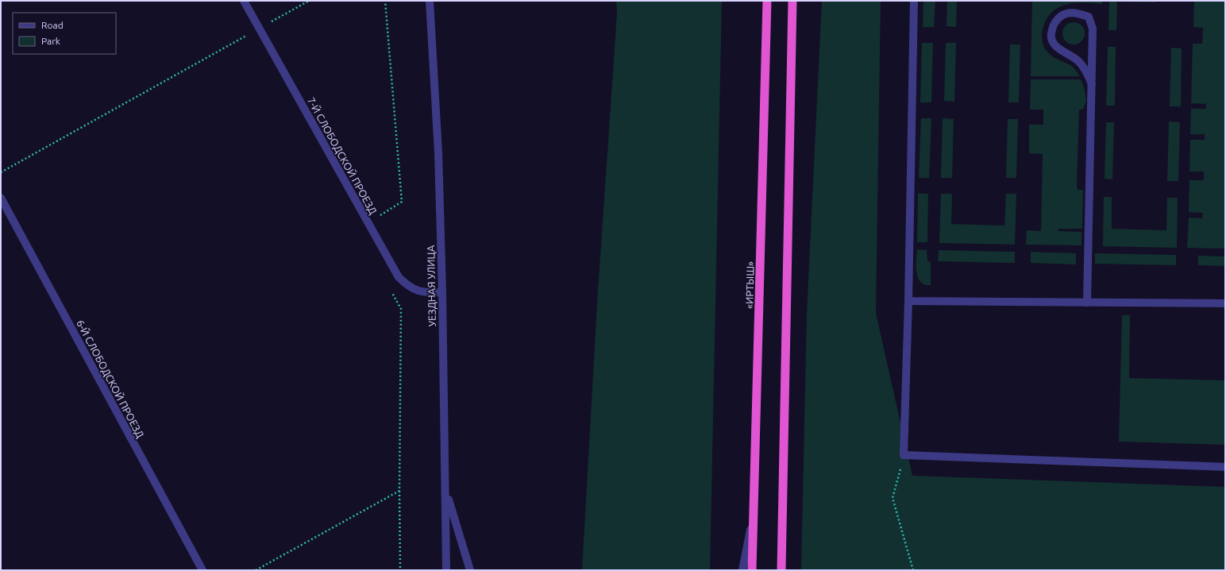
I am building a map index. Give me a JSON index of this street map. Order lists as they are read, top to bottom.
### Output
{
  "streets": {
    "highway": ["«ИРТЫШ»"],
    "street": ["7-Й СЛОБОДСКОЙ ПРОЕЗД", "УЕЗДНАЯ УЛИЦА", "6-Й СЛОБОДСКОЙ ПРОЕЗД"]
  },
  "crossings": [
    ["7-Й СЛОБОДСКОЙ ПРОЕЗД", "УЕЗДНАЯ УЛИЦА"]
  ],
  "legend": ["Road", "Park"]
}
